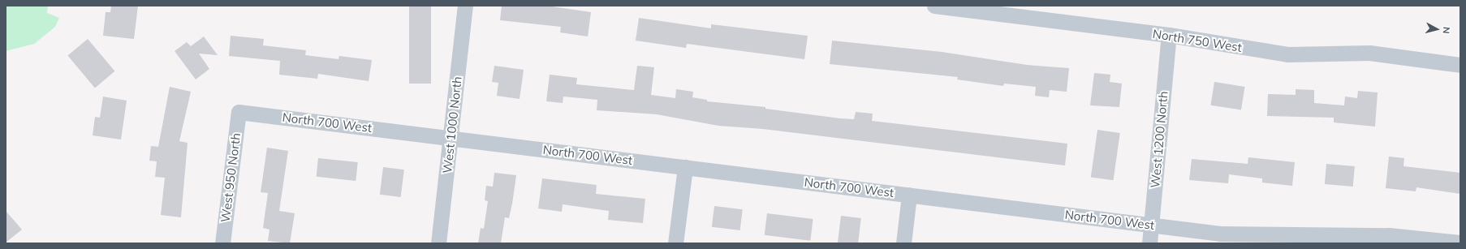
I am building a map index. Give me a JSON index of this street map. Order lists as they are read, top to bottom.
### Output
{
  "streets": {
    "street": [
      "North 750 West",
      "North 700 West",
      "West 1000 North",
      "West 1200 North",
      "West 950 North"
    ]
  },
  "crossings": [
    ["North 750 West", "West 1200 North"],
    ["North 700 West", "West 1000 North"],
    ["North 700 West", "West 1200 North"],
    ["North 700 West", "West 950 North"]
  ],
  "north": "right"
}
